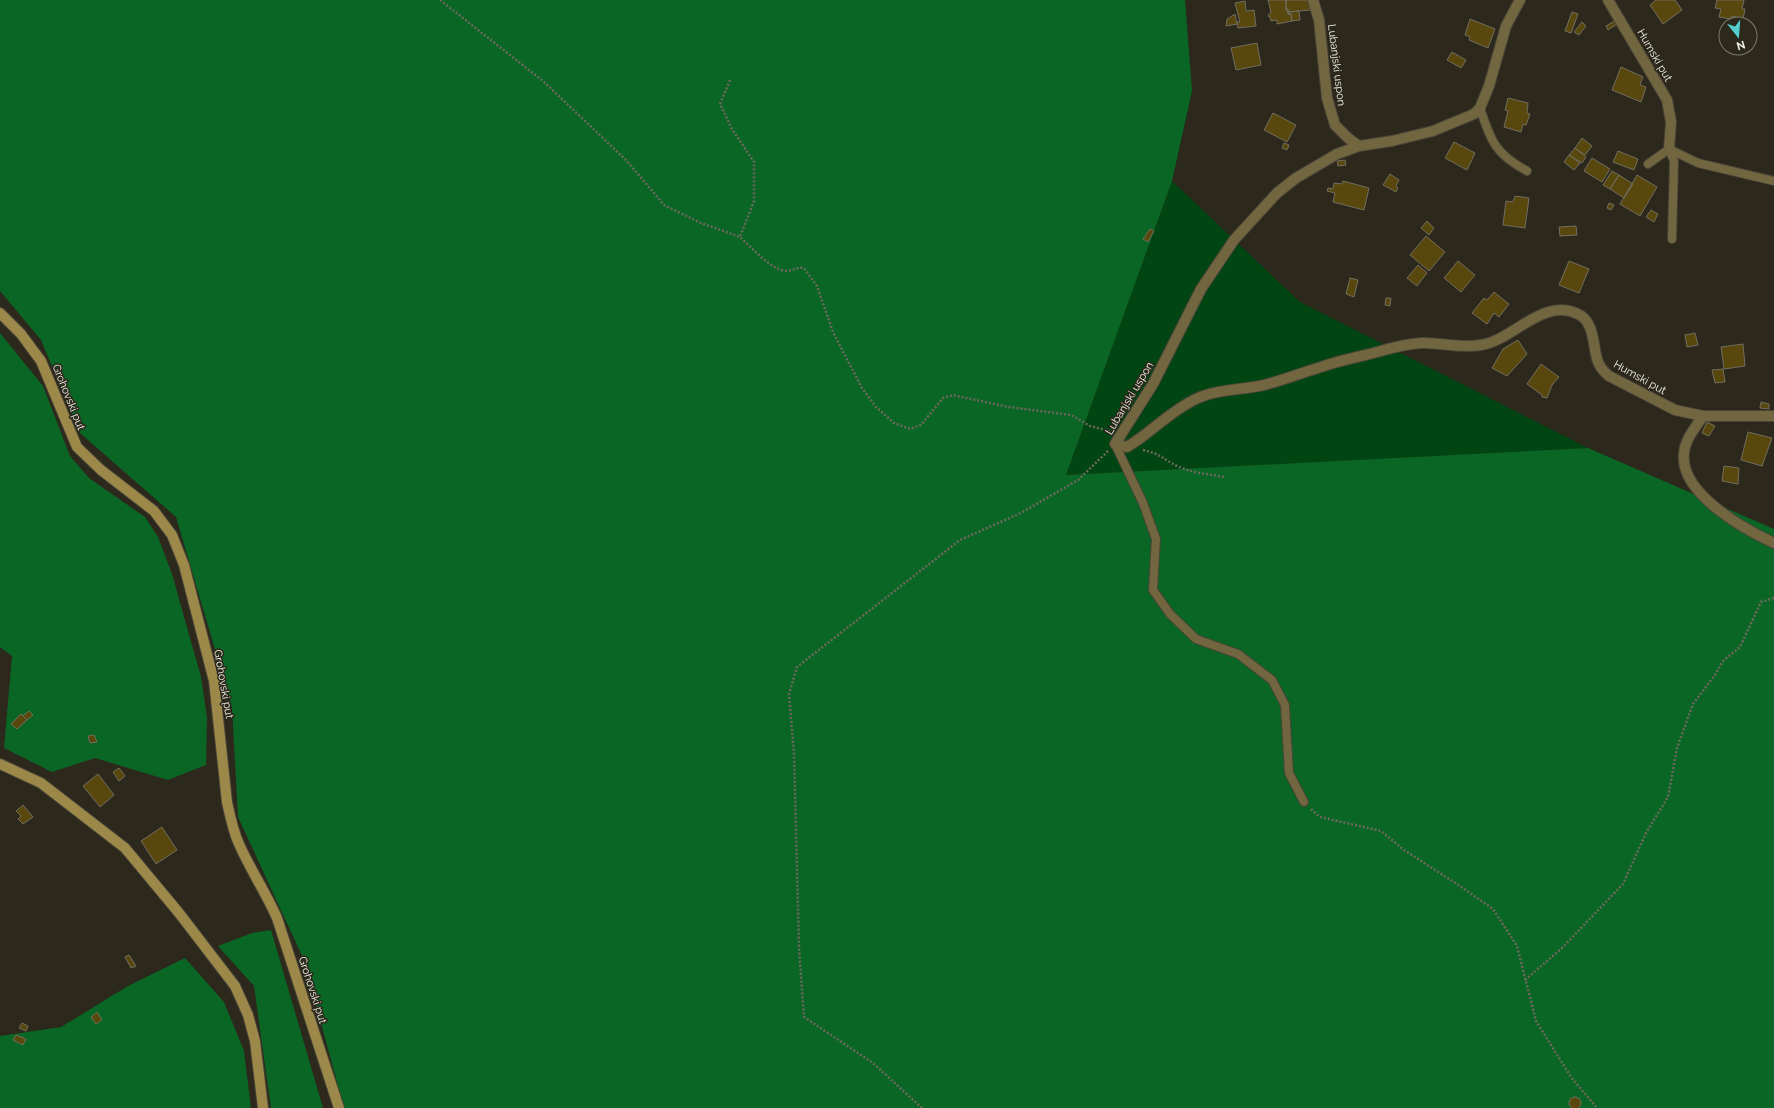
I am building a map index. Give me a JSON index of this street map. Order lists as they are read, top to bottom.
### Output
{
  "streets": {
    "main road": ["Grohovski put"],
    "street": ["Humski put", "Lubanjski uspon"]
  },
  "crossings": [
    ["Humski put", "Lubanjski uspon"]
  ],
  "north": "bottom"
}
